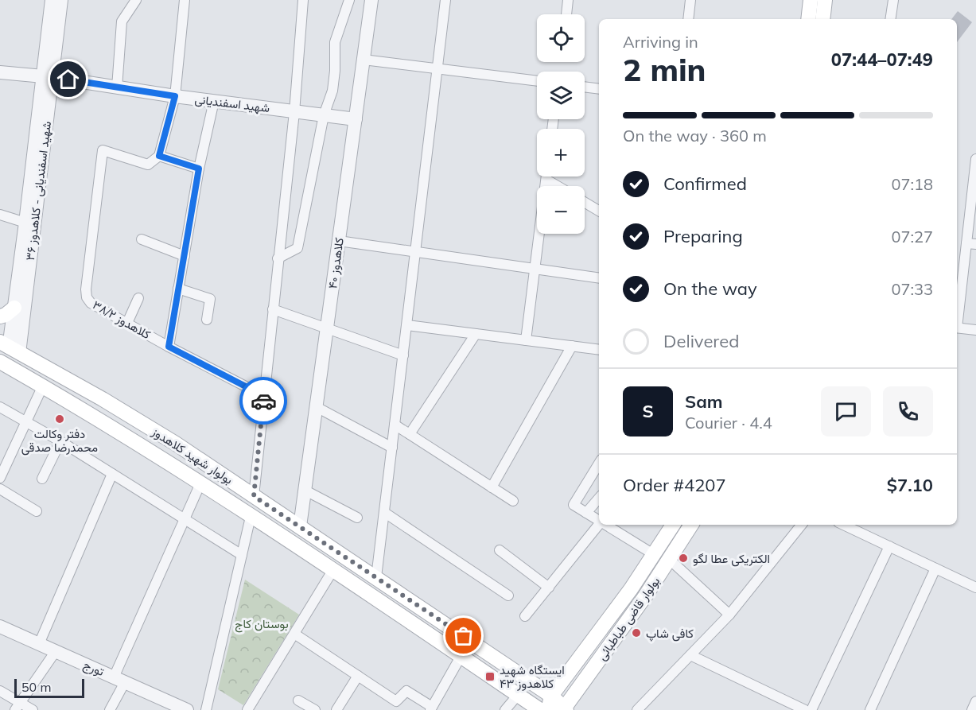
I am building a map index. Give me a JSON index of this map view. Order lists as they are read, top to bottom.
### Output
{
  "streets": {
    "main road": ["بولوار شهید کلاهدوز", "بولوار قاضی طباطبائی"],
    "street": [
      "شهید اسفندیانی",
      "شهید اسفندیانی - کلاهدوز ۳۶",
      "کلاهدوز ۴۰",
      "کلاهدوز ۳۸/۲",
      "تورج"
    ]
  },
  "crossings": [
    ["شهید اسفندیانی", "شهید اسفندیانی - کلاهدوز ۳۶"],
    ["شهید اسفندیانی", "کلاهدوز ۴۰"],
    ["شهید اسفندیانی - کلاهدوز ۳۶", "بولوار شهید کلاهدوز"],
    ["کلاهدوز ۴۰", "بولوار شهید کلاهدوز"],
    ["بولوار شهید کلاهدوز", "بولوار قاضی طباطبائی"]
  ],
  "parks": ["بوستان کاج"],
  "places": {
    "other": ["دفتر وکالت محمدرضا صدقی", "الکتریکی عطا لگو", "کافی شاپ"],
    "transit": ["ایستگاه شهید کلاهدوز ۴۳"]
  },
  "scale_bar": "50 m",
  "page": {
    "map_buttons": ["+", "−"],
    "heading": ["2 min", "Arriving in", "07:44–07:49"],
    "panel": [
      "Sam",
      "Courier · 4.4",
      "Order #4207",
      "$7.10"
    ],
    "bar": "On the way · 360 m",
    "list": [
      ["Confirmed", "07:18"],
      ["Preparing", "07:27"],
      ["On the way", "07:33"],
      "Delivered"
    ],
    "round": "S",
    "scale": "50 m"
  }
}
